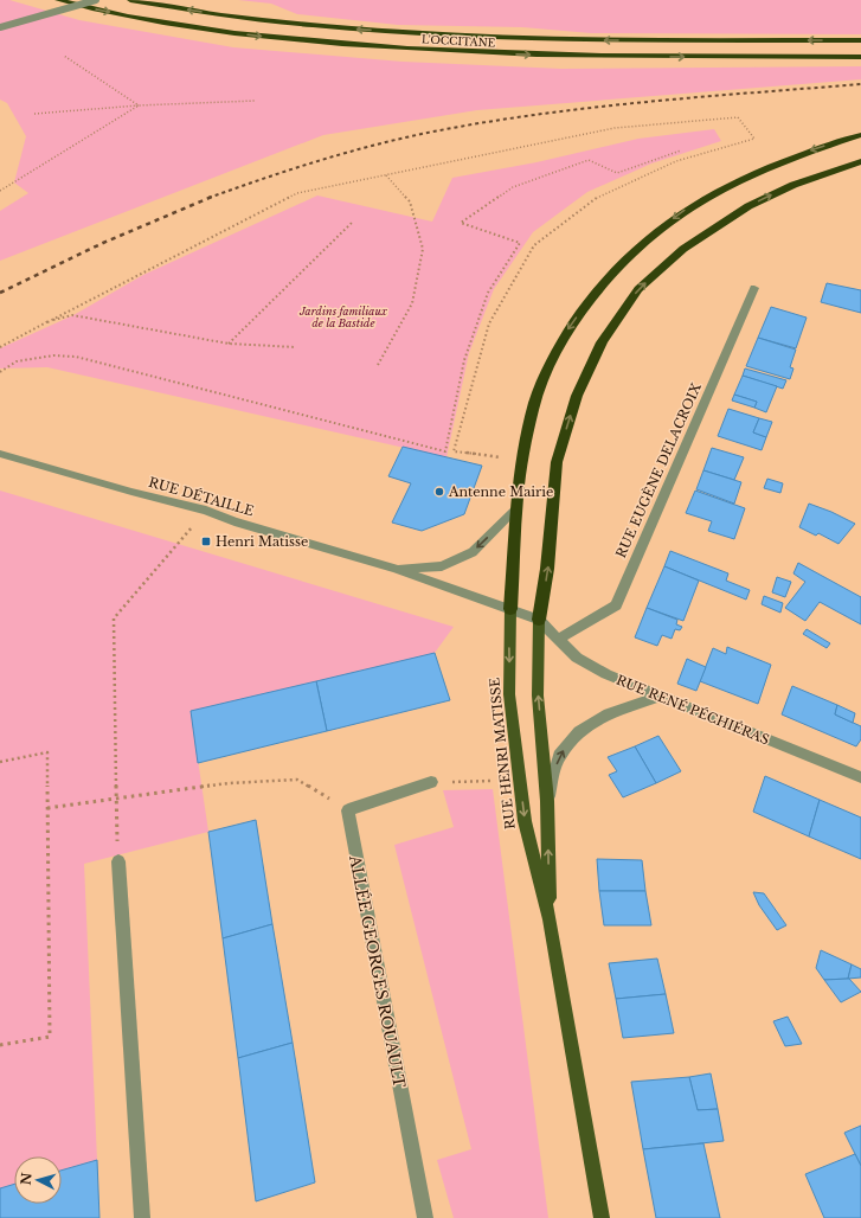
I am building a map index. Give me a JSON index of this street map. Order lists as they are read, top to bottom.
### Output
{
  "streets": {
    "highway": ["L'OCCITANE"],
    "main road": ["RUE HENRI MATISSE"],
    "street": [
      "RUE EUGÈNE DELACROIX",
      "RUE DÉTAILLE",
      "RUE RENÉ PÉCHIÉRAS",
      "ALLÉE GEORGES ROUAULT"
    ]
  },
  "crossings": [
    ["RUE EUGÈNE DELACROIX", "RUE RENÉ PÉCHIÉRAS"],
    ["RUE DÉTAILLE", "RUE RENÉ PÉCHIÉRAS"],
    ["RUE DÉTAILLE", "RUE HENRI MATISSE"],
    ["RUE RENÉ PÉCHIÉRAS", "RUE HENRI MATISSE"]
  ],
  "parks": ["Jardins familiaux de la Bastide"],
  "places": {
    "other": ["Antenne Mairie"],
    "transit": ["Henri Matisse"]
  },
  "north": "left"
}
